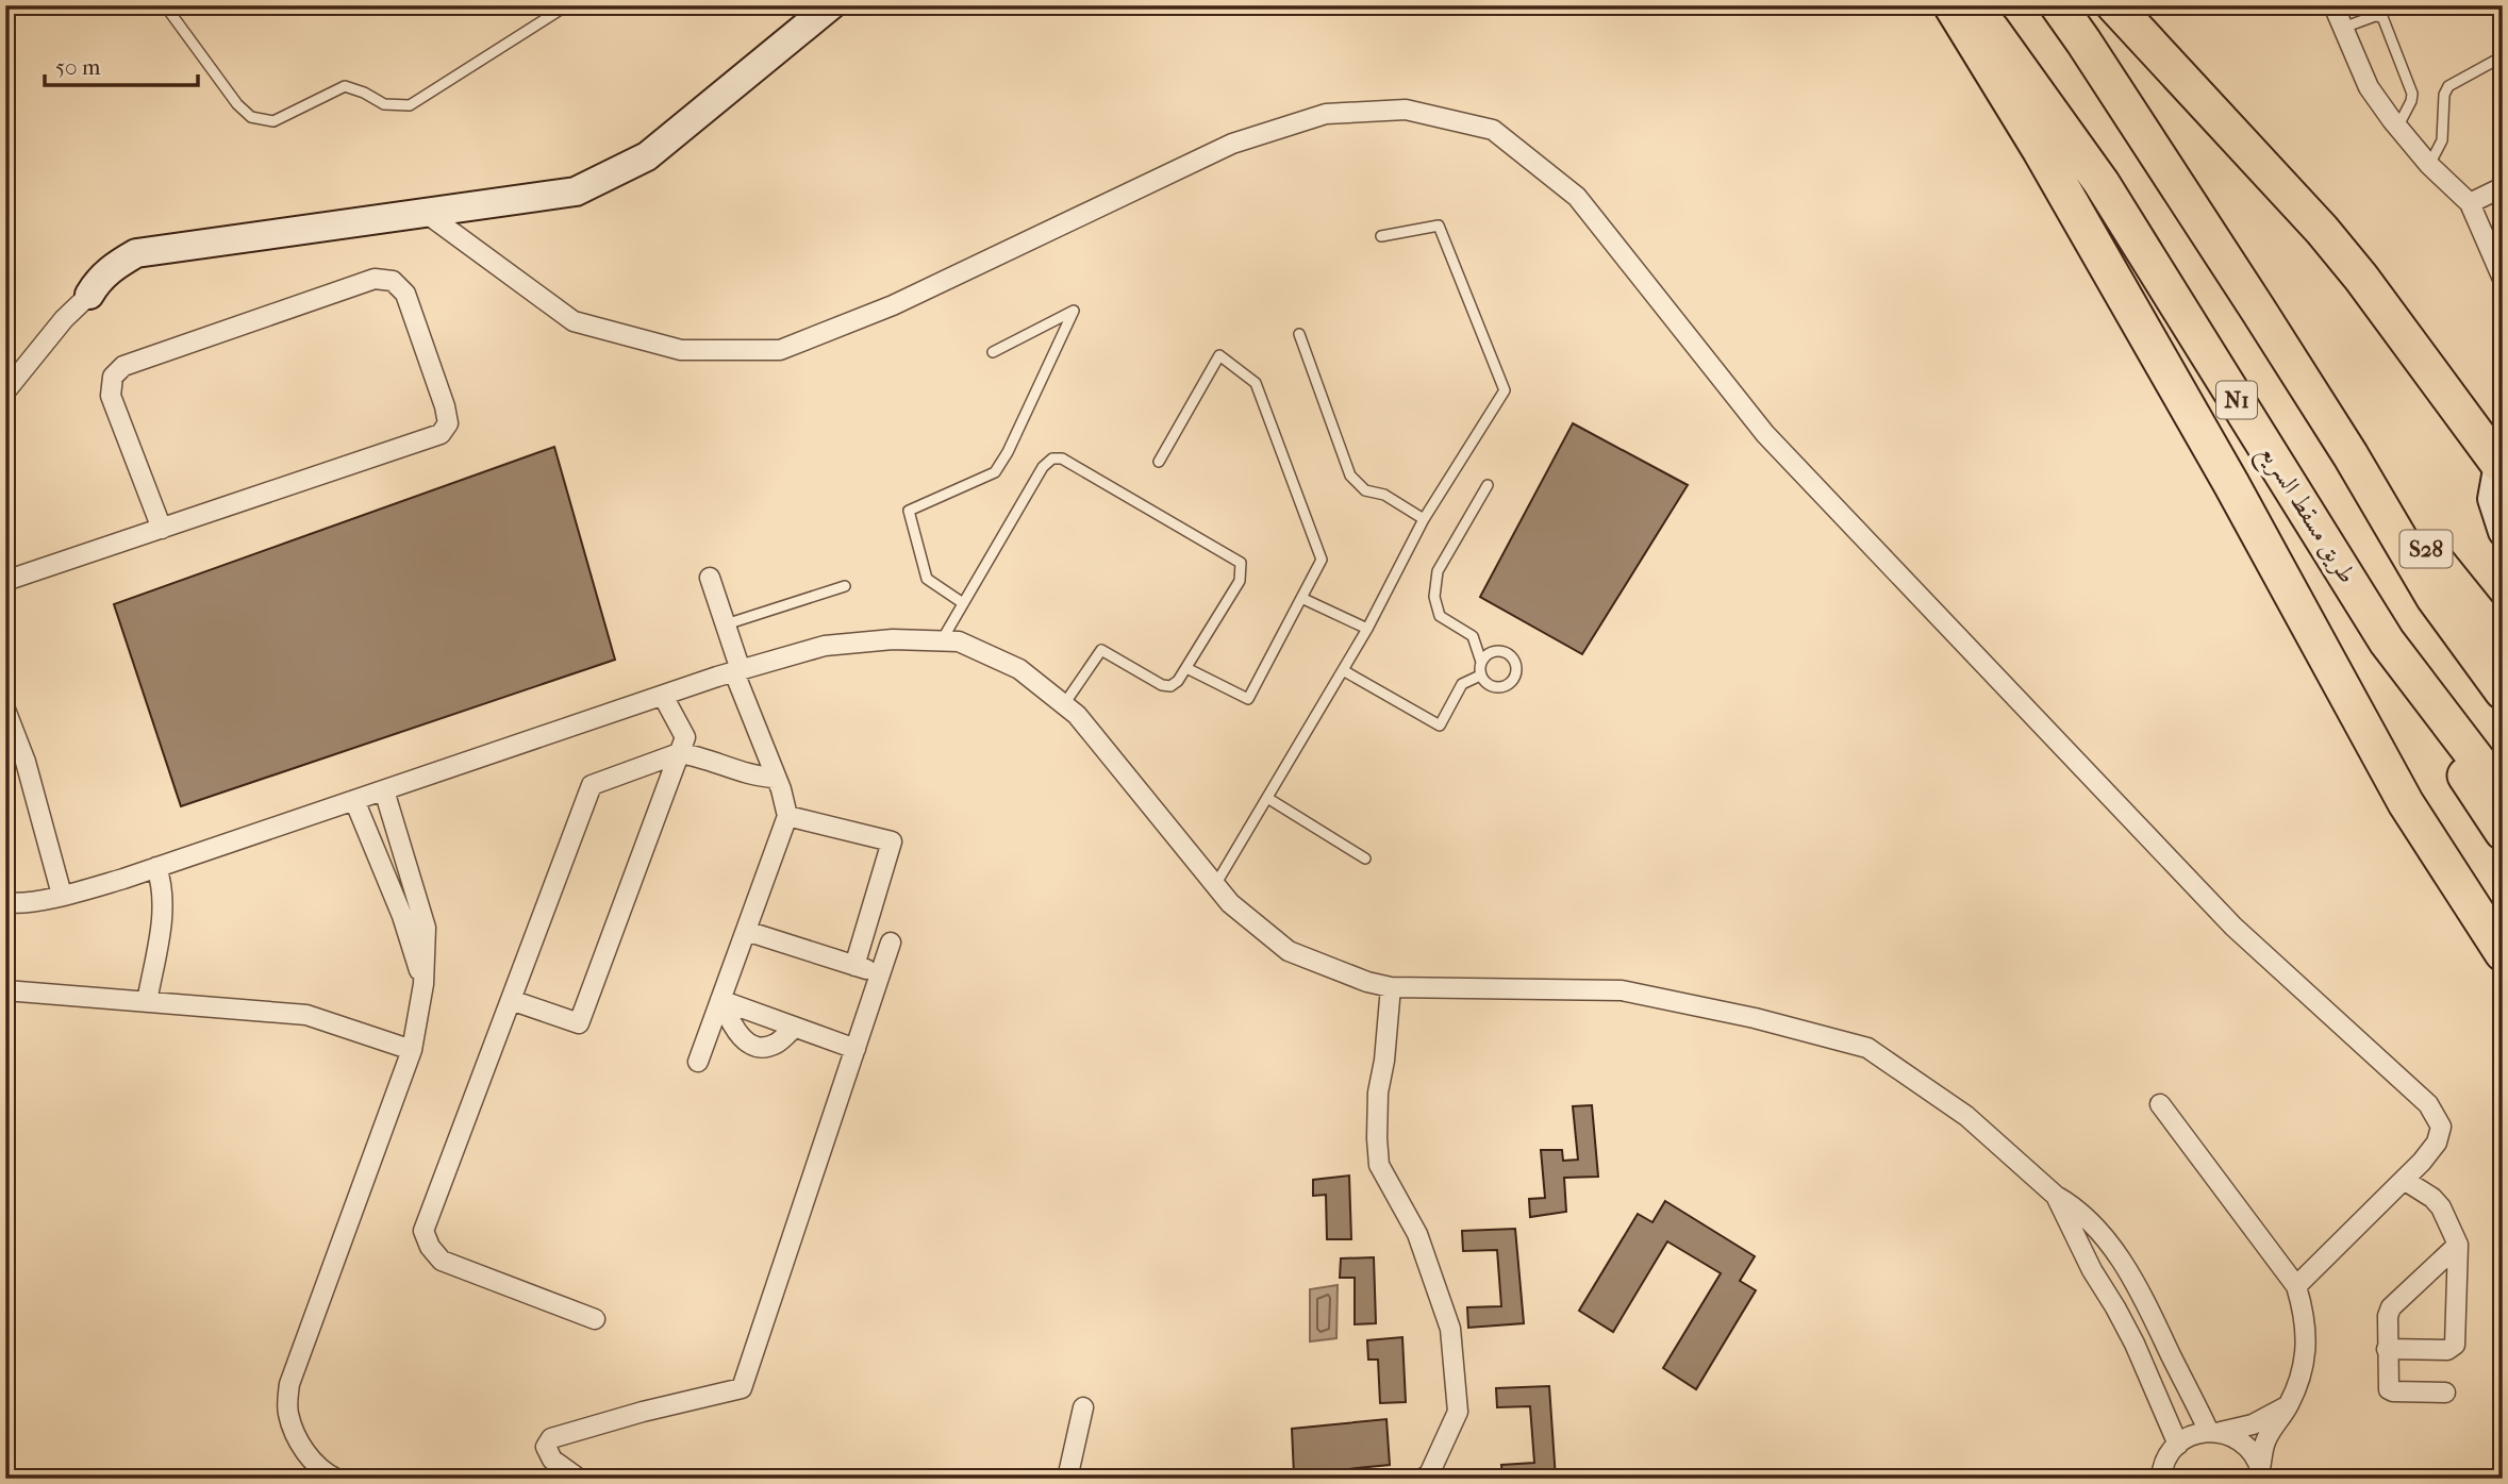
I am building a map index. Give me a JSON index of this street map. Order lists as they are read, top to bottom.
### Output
{
  "streets": {
    "highway": ["N1", "طريق مسقط السريع", "S28"]
  },
  "scale_bar": "50 m"
}
